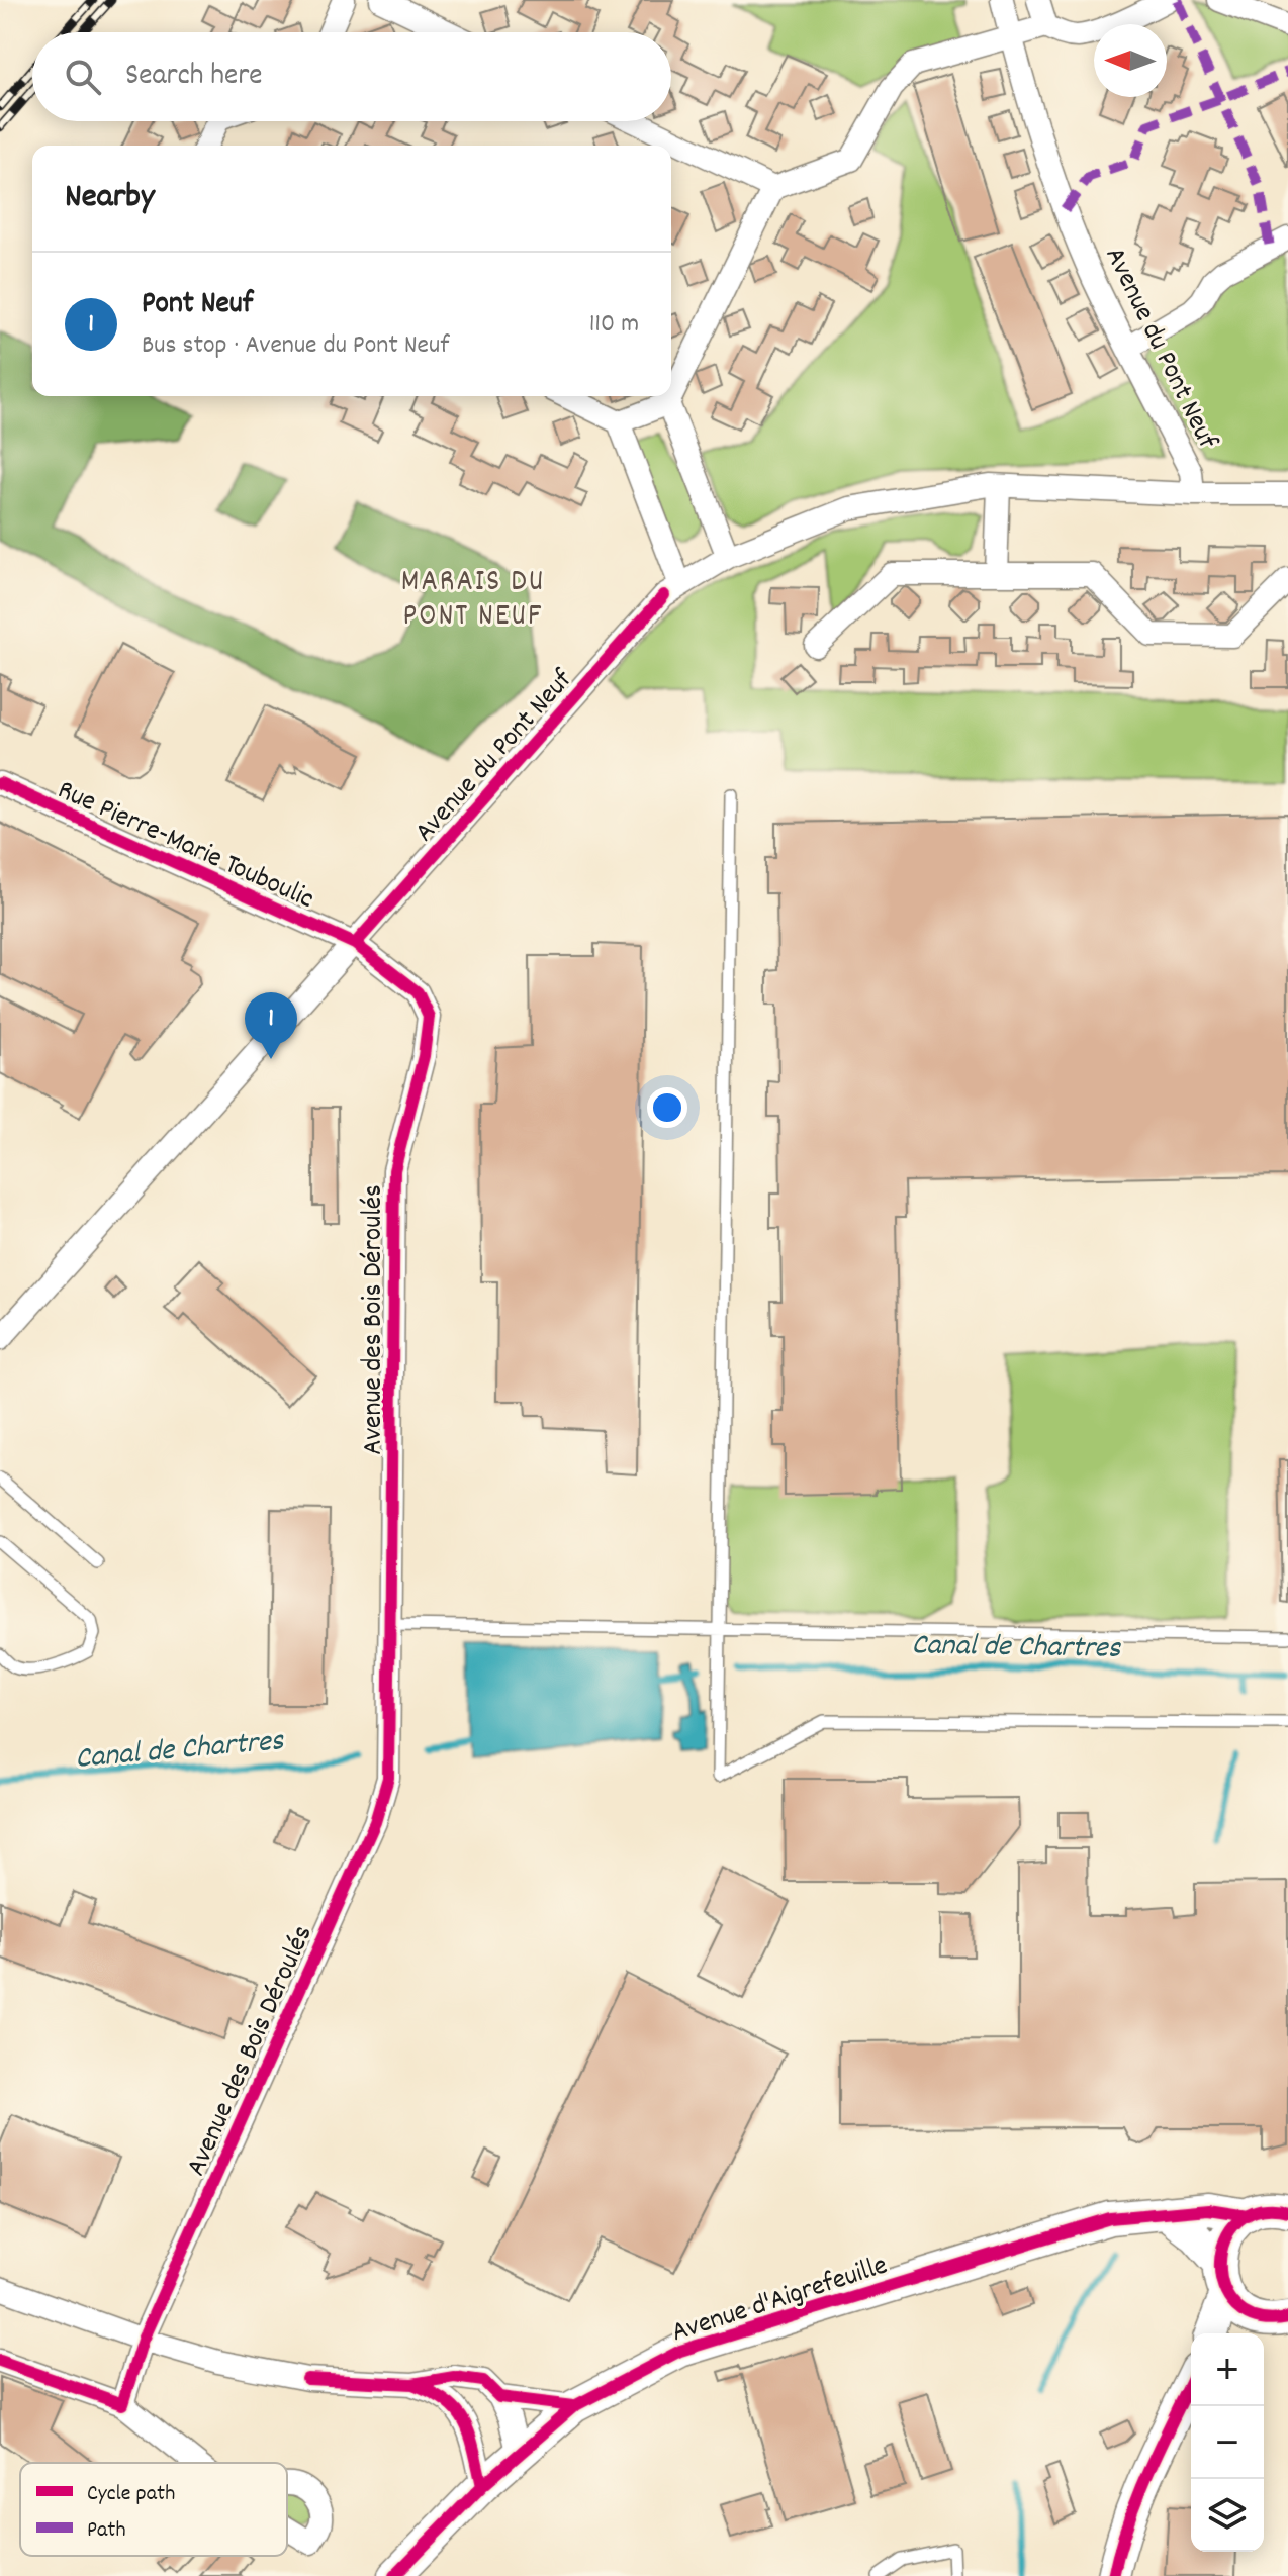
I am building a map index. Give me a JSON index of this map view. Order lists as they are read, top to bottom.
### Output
{
  "streets": {
    "main road": ["Avenue d'Aigrefeuille"],
    "street": ["Avenue du Pont Neuf", "Rue Pierre-Marie Touboulic", "Avenue des Bois Déroulés"]
  },
  "crossings": [
    ["Avenue du Pont Neuf", "Rue Pierre-Marie Touboulic"],
    ["Avenue du Pont Neuf", "Avenue des Bois Déroulés"],
    ["Rue Pierre-Marie Touboulic", "Avenue des Bois Déroulés"]
  ],
  "districts": ["MARAIS DU PONT NEUF"],
  "water": ["Canal de Chartres"],
  "legend": ["Cycle path", "Path"],
  "north": "left",
  "page": {
    "search": "Search here",
    "heading": "Nearby",
    "list": [
      {
        "mark": "1",
        "name": "Pont Neuf",
        "note": "Bus stop · Avenue du Pont Neuf",
        "value": "110 m"
      }
    ],
    "pins": "1",
    "map_buttons": ["+", "−"]
  }
}
